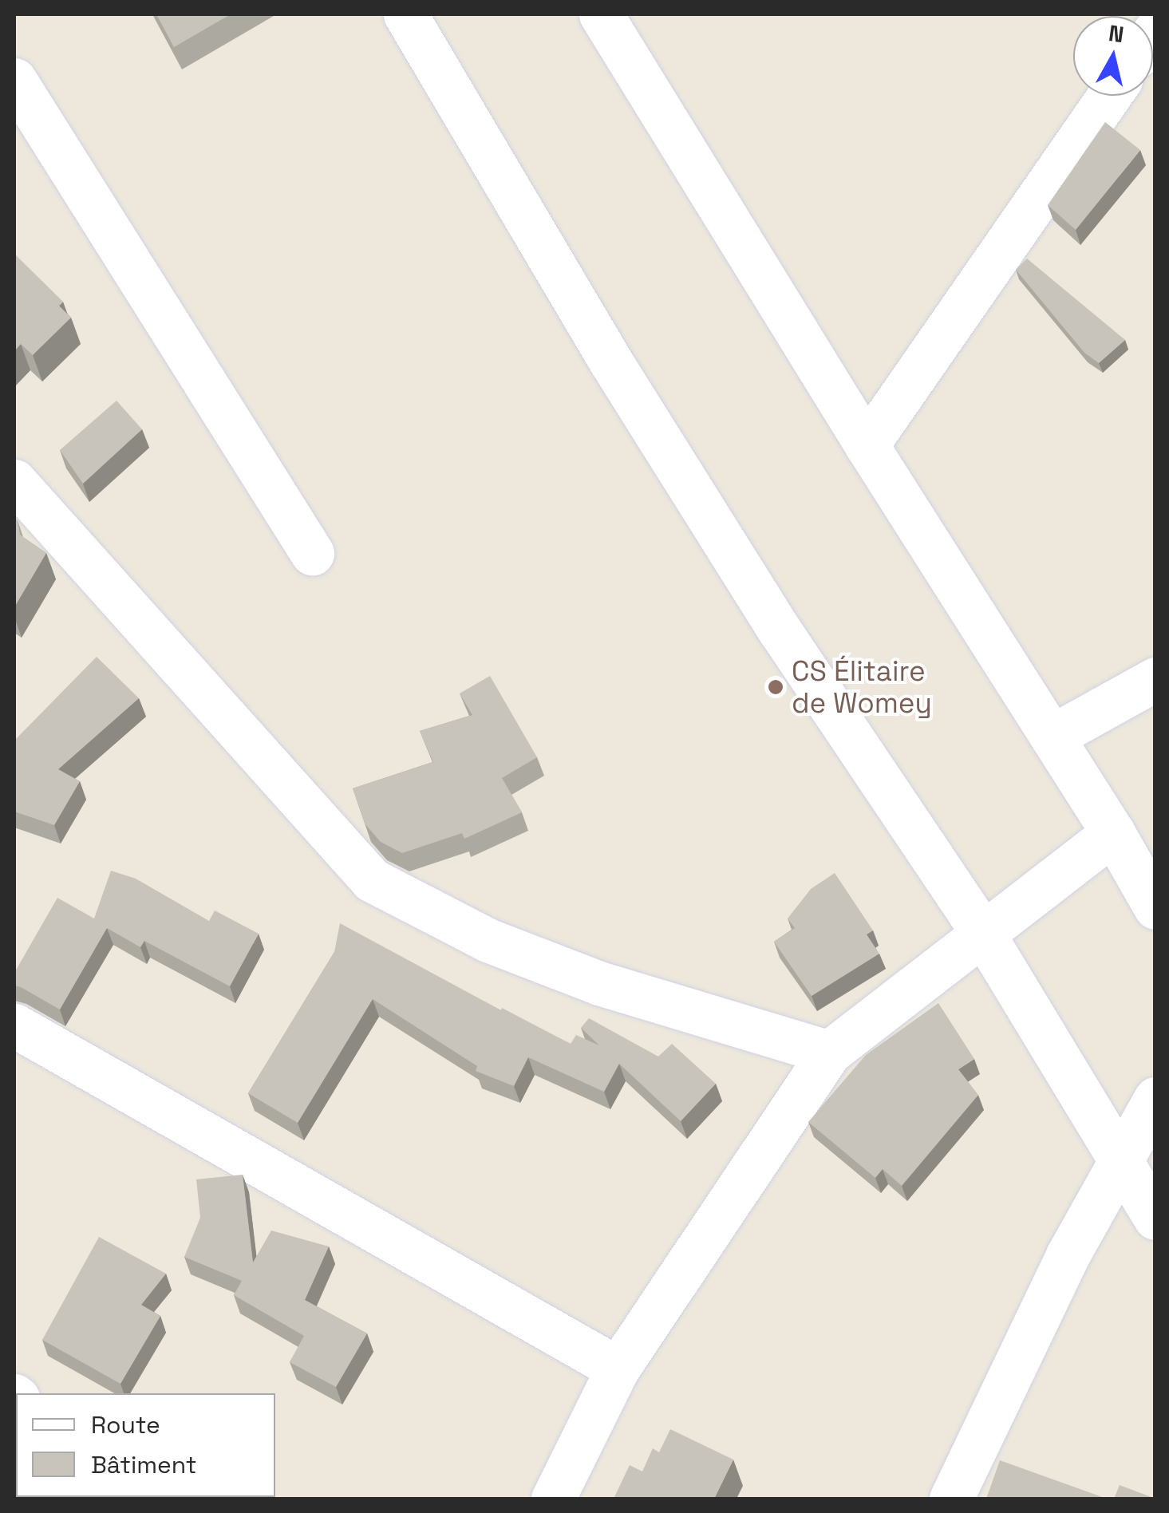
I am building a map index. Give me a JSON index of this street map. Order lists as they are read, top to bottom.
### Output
{
  "places": ["CS Élitaire de Womey"],
  "legend": ["Route", "Bâtiment"],
  "north": "top"
}
